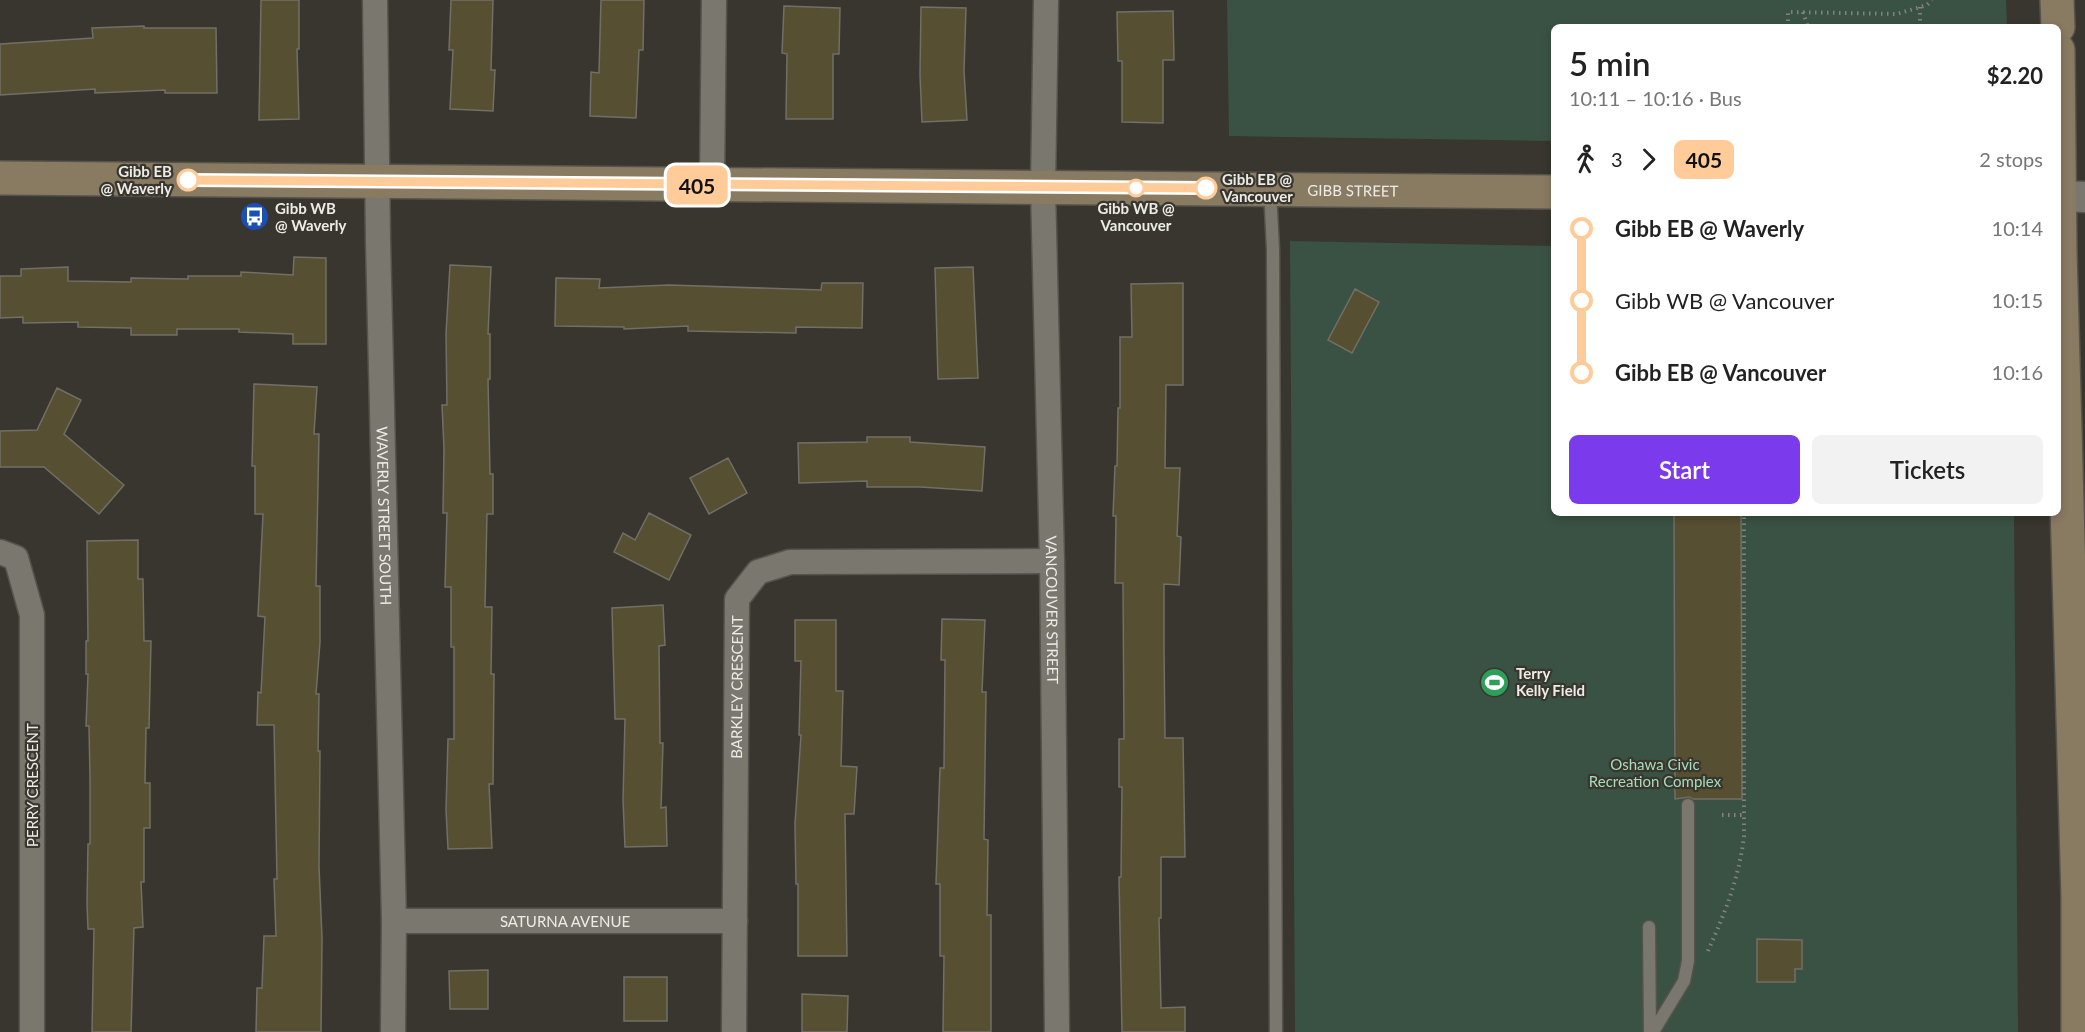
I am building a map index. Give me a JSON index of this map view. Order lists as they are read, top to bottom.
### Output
{
  "streets": {
    "main road": ["GIBB STREET"],
    "street": [
      "WAVERLY STREET SOUTH",
      "VANCOUVER STREET",
      "BARKLEY CRESCENT",
      "PERRY CRESCENT",
      "SATURNA AVENUE"
    ]
  },
  "crossings": [
    ["GIBB STREET", "WAVERLY STREET SOUTH"],
    ["GIBB STREET", "VANCOUVER STREET"],
    ["WAVERLY STREET SOUTH", "SATURNA AVENUE"],
    ["VANCOUVER STREET", "BARKLEY CRESCENT"],
    ["BARKLEY CRESCENT", "SATURNA AVENUE"]
  ],
  "parks": ["Oshawa Civic Recreation Complex"],
  "places": {
    "other": ["Gibb EB @ Waverly", "Gibb WB @ Vancouver", "Gibb EB @ Vancouver"],
    "bus stop": ["Gibb WB @ Waverly"],
    "sports": ["Terry Kelly Field"]
  },
  "lines": ["bus line 405"],
  "page": {
    "on_map": "405",
    "heading": ["5 min", "10:11 – 10:16 · Bus", "$2.20"],
    "legs": ["3", "405", "2 stops"],
    "list": [
      {
        "name": "Gibb EB @ Waverly",
        "value": "10:14"
      },
      {
        "name": "Gibb WB @ Vancouver",
        "value": "10:15"
      },
      {
        "name": "Gibb EB @ Vancouver",
        "value": "10:16"
      }
    ],
    "buttons": ["Start", "Tickets"]
  }
}
